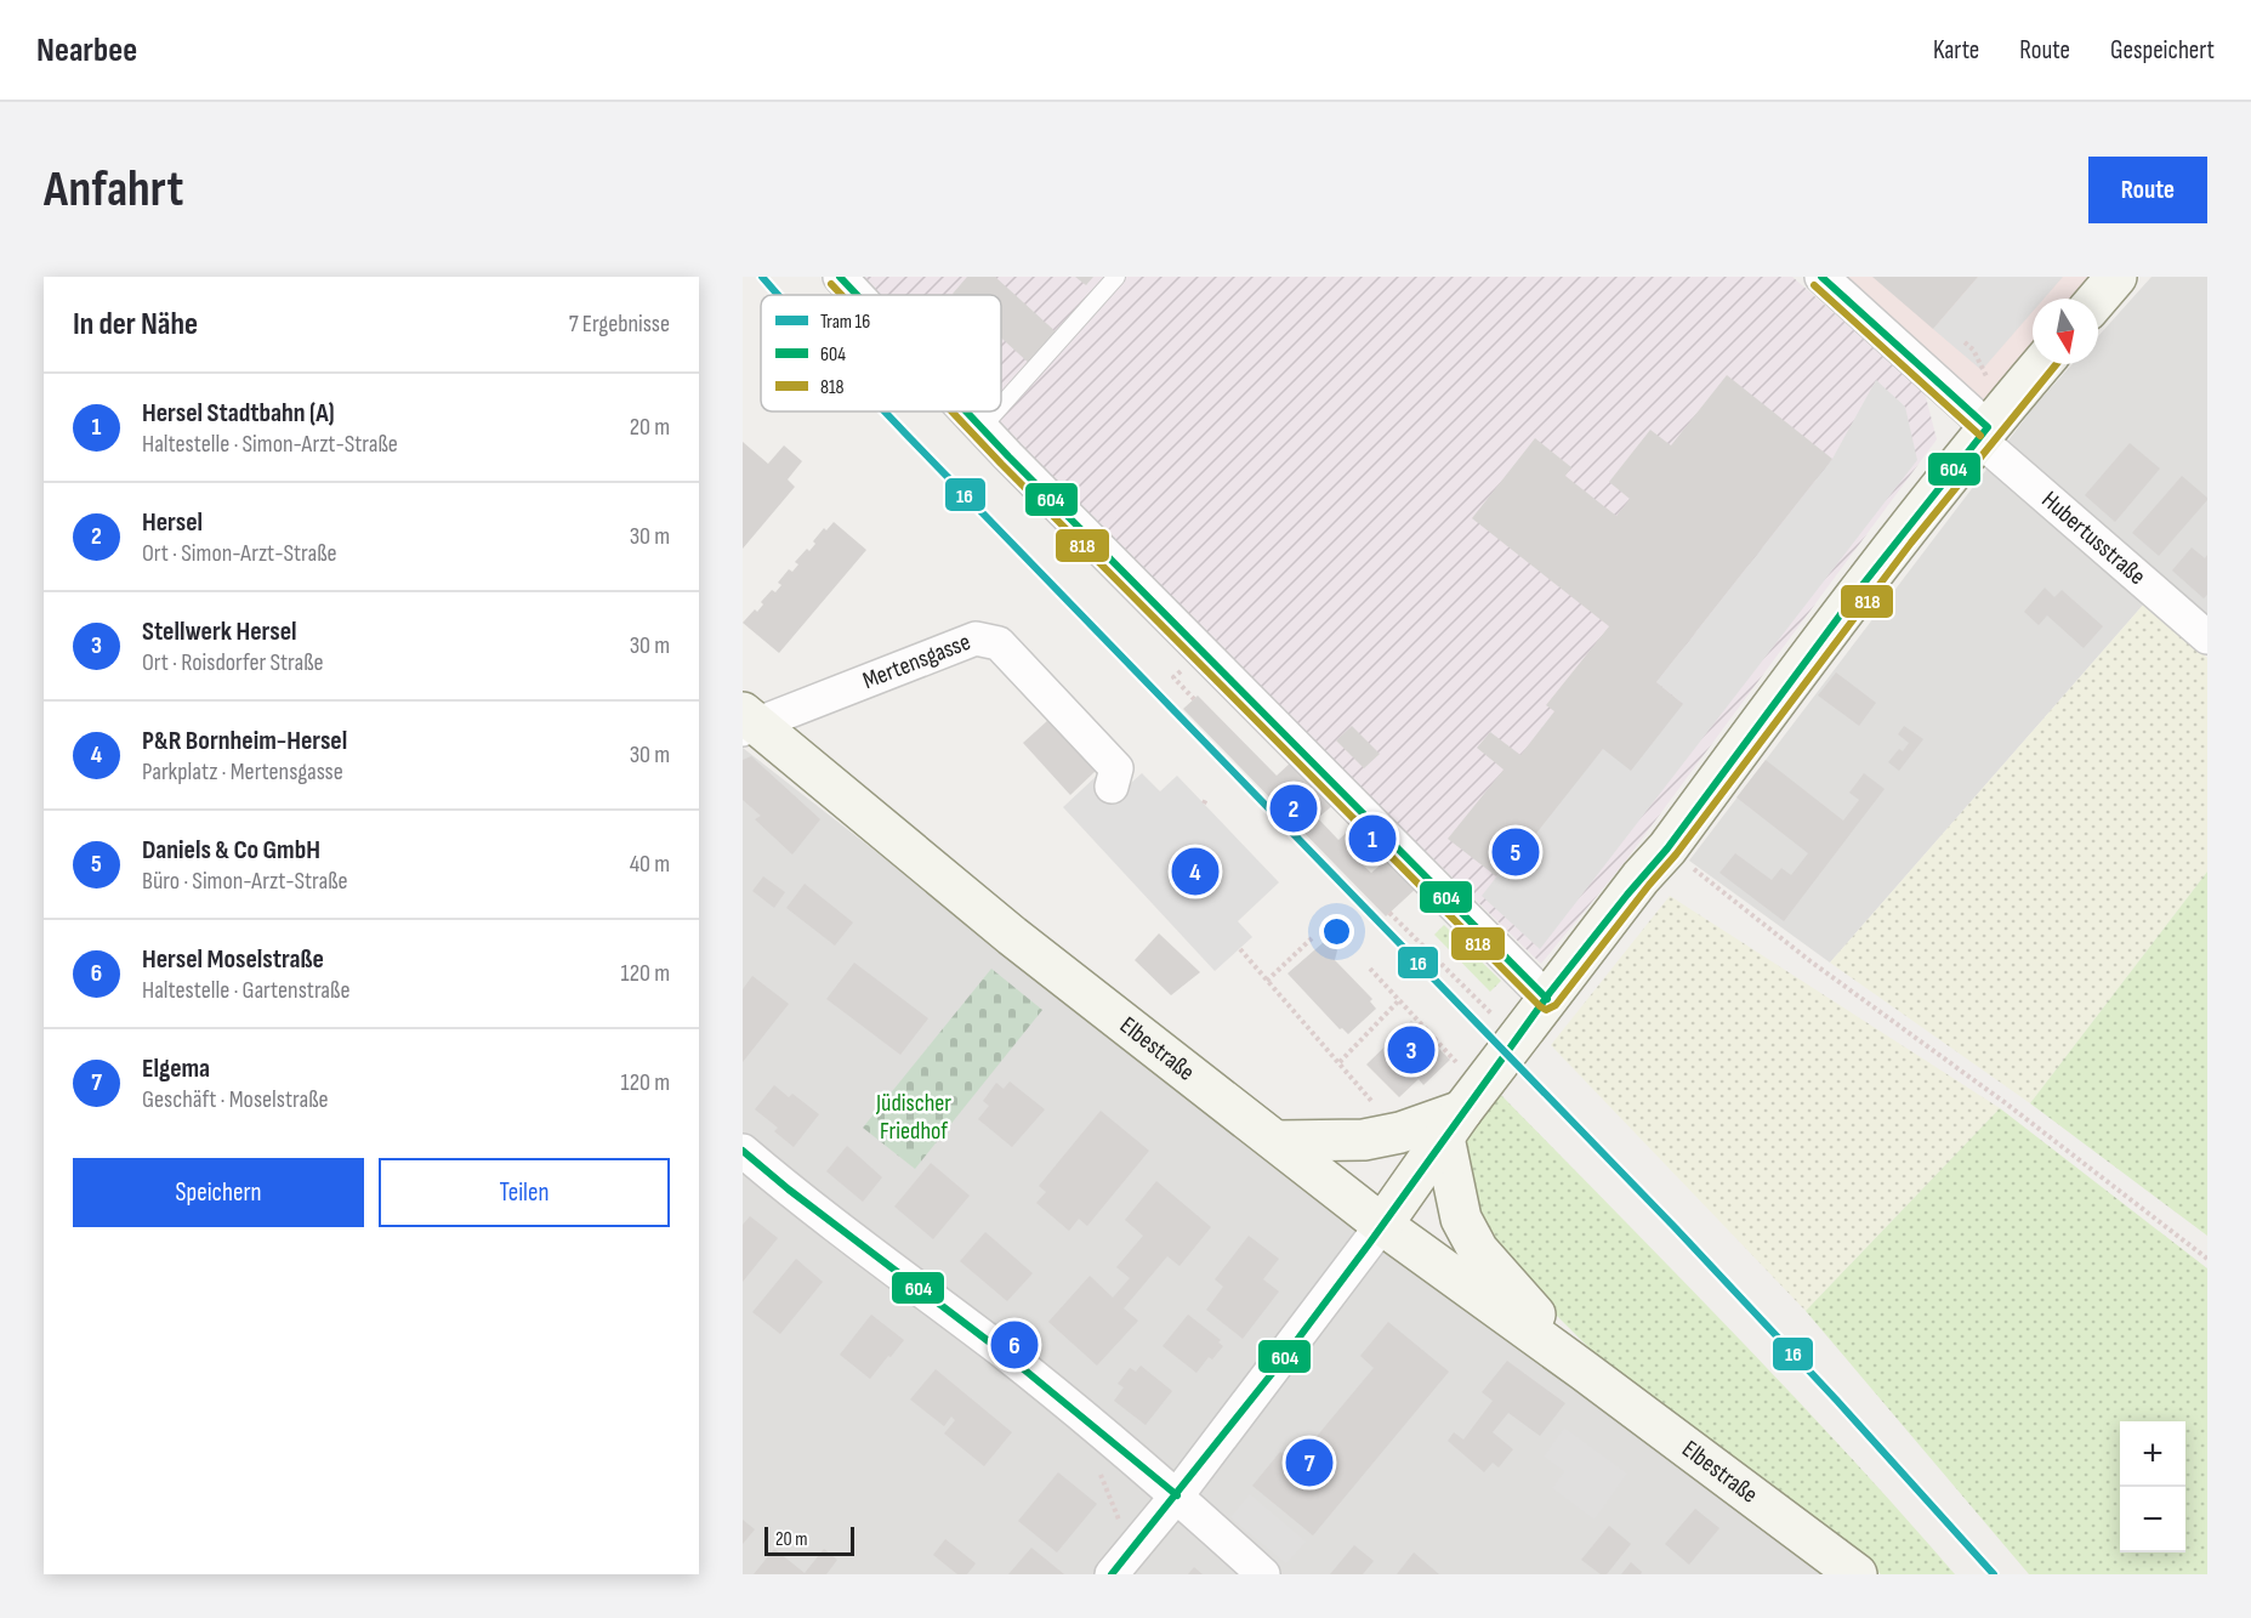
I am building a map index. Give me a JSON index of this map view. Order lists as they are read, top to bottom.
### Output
{
  "streets": {
    "main road": ["Elbestraße"],
    "street": ["Hubertusstraße", "Mertensgasse"]
  },
  "crossings": [
    ["Mertensgasse", "Elbestraße"]
  ],
  "parks": ["Jüdischer Friedhof"],
  "lines": ["tram line 16", "transit line 604", "transit line 818"],
  "legend": ["Tram 16", "604", "818"],
  "scale_bar": "20 m",
  "north": "bottom",
  "page": {
    "header": "Nearbee",
    "nav": ["Karte", "Route", "Gespeichert"],
    "buttons": [
      "Route",
      ["Speichern", "Teilen"]
    ],
    "title": "Anfahrt",
    "heading": ["In der Nähe", "7 Ergebnisse"],
    "list": [
      {
        "mark": "1",
        "name": "Hersel Stadtbahn (A)",
        "note": "Haltestelle · Simon-Arzt-Straße",
        "value": "20 m"
      },
      {
        "mark": "2",
        "name": "Hersel",
        "note": "Ort · Simon-Arzt-Straße",
        "value": "30 m"
      },
      {
        "mark": "3",
        "name": "Stellwerk Hersel",
        "note": "Ort · Roisdorfer Straße",
        "value": "30 m"
      },
      {
        "mark": "4",
        "name": "P&R Bornheim-Hersel",
        "note": "Parkplatz · Mertensgasse",
        "value": "30 m"
      },
      {
        "mark": "5",
        "name": "Daniels & Co GmbH",
        "note": "Büro · Simon-Arzt-Straße",
        "value": "40 m"
      },
      {
        "mark": "6",
        "name": "Hersel Moselstraße",
        "note": "Haltestelle · Gartenstraße",
        "value": "120 m"
      },
      {
        "mark": "7",
        "name": "Elgema",
        "note": "Geschäft · Moselstraße",
        "value": "120 m"
      }
    ],
    "pins": [
      "2",
      "1",
      "5",
      "4",
      "3",
      "6",
      "7"
    ],
    "map_buttons": ["+", "−"],
    "scale": "20 m"
  }
}
